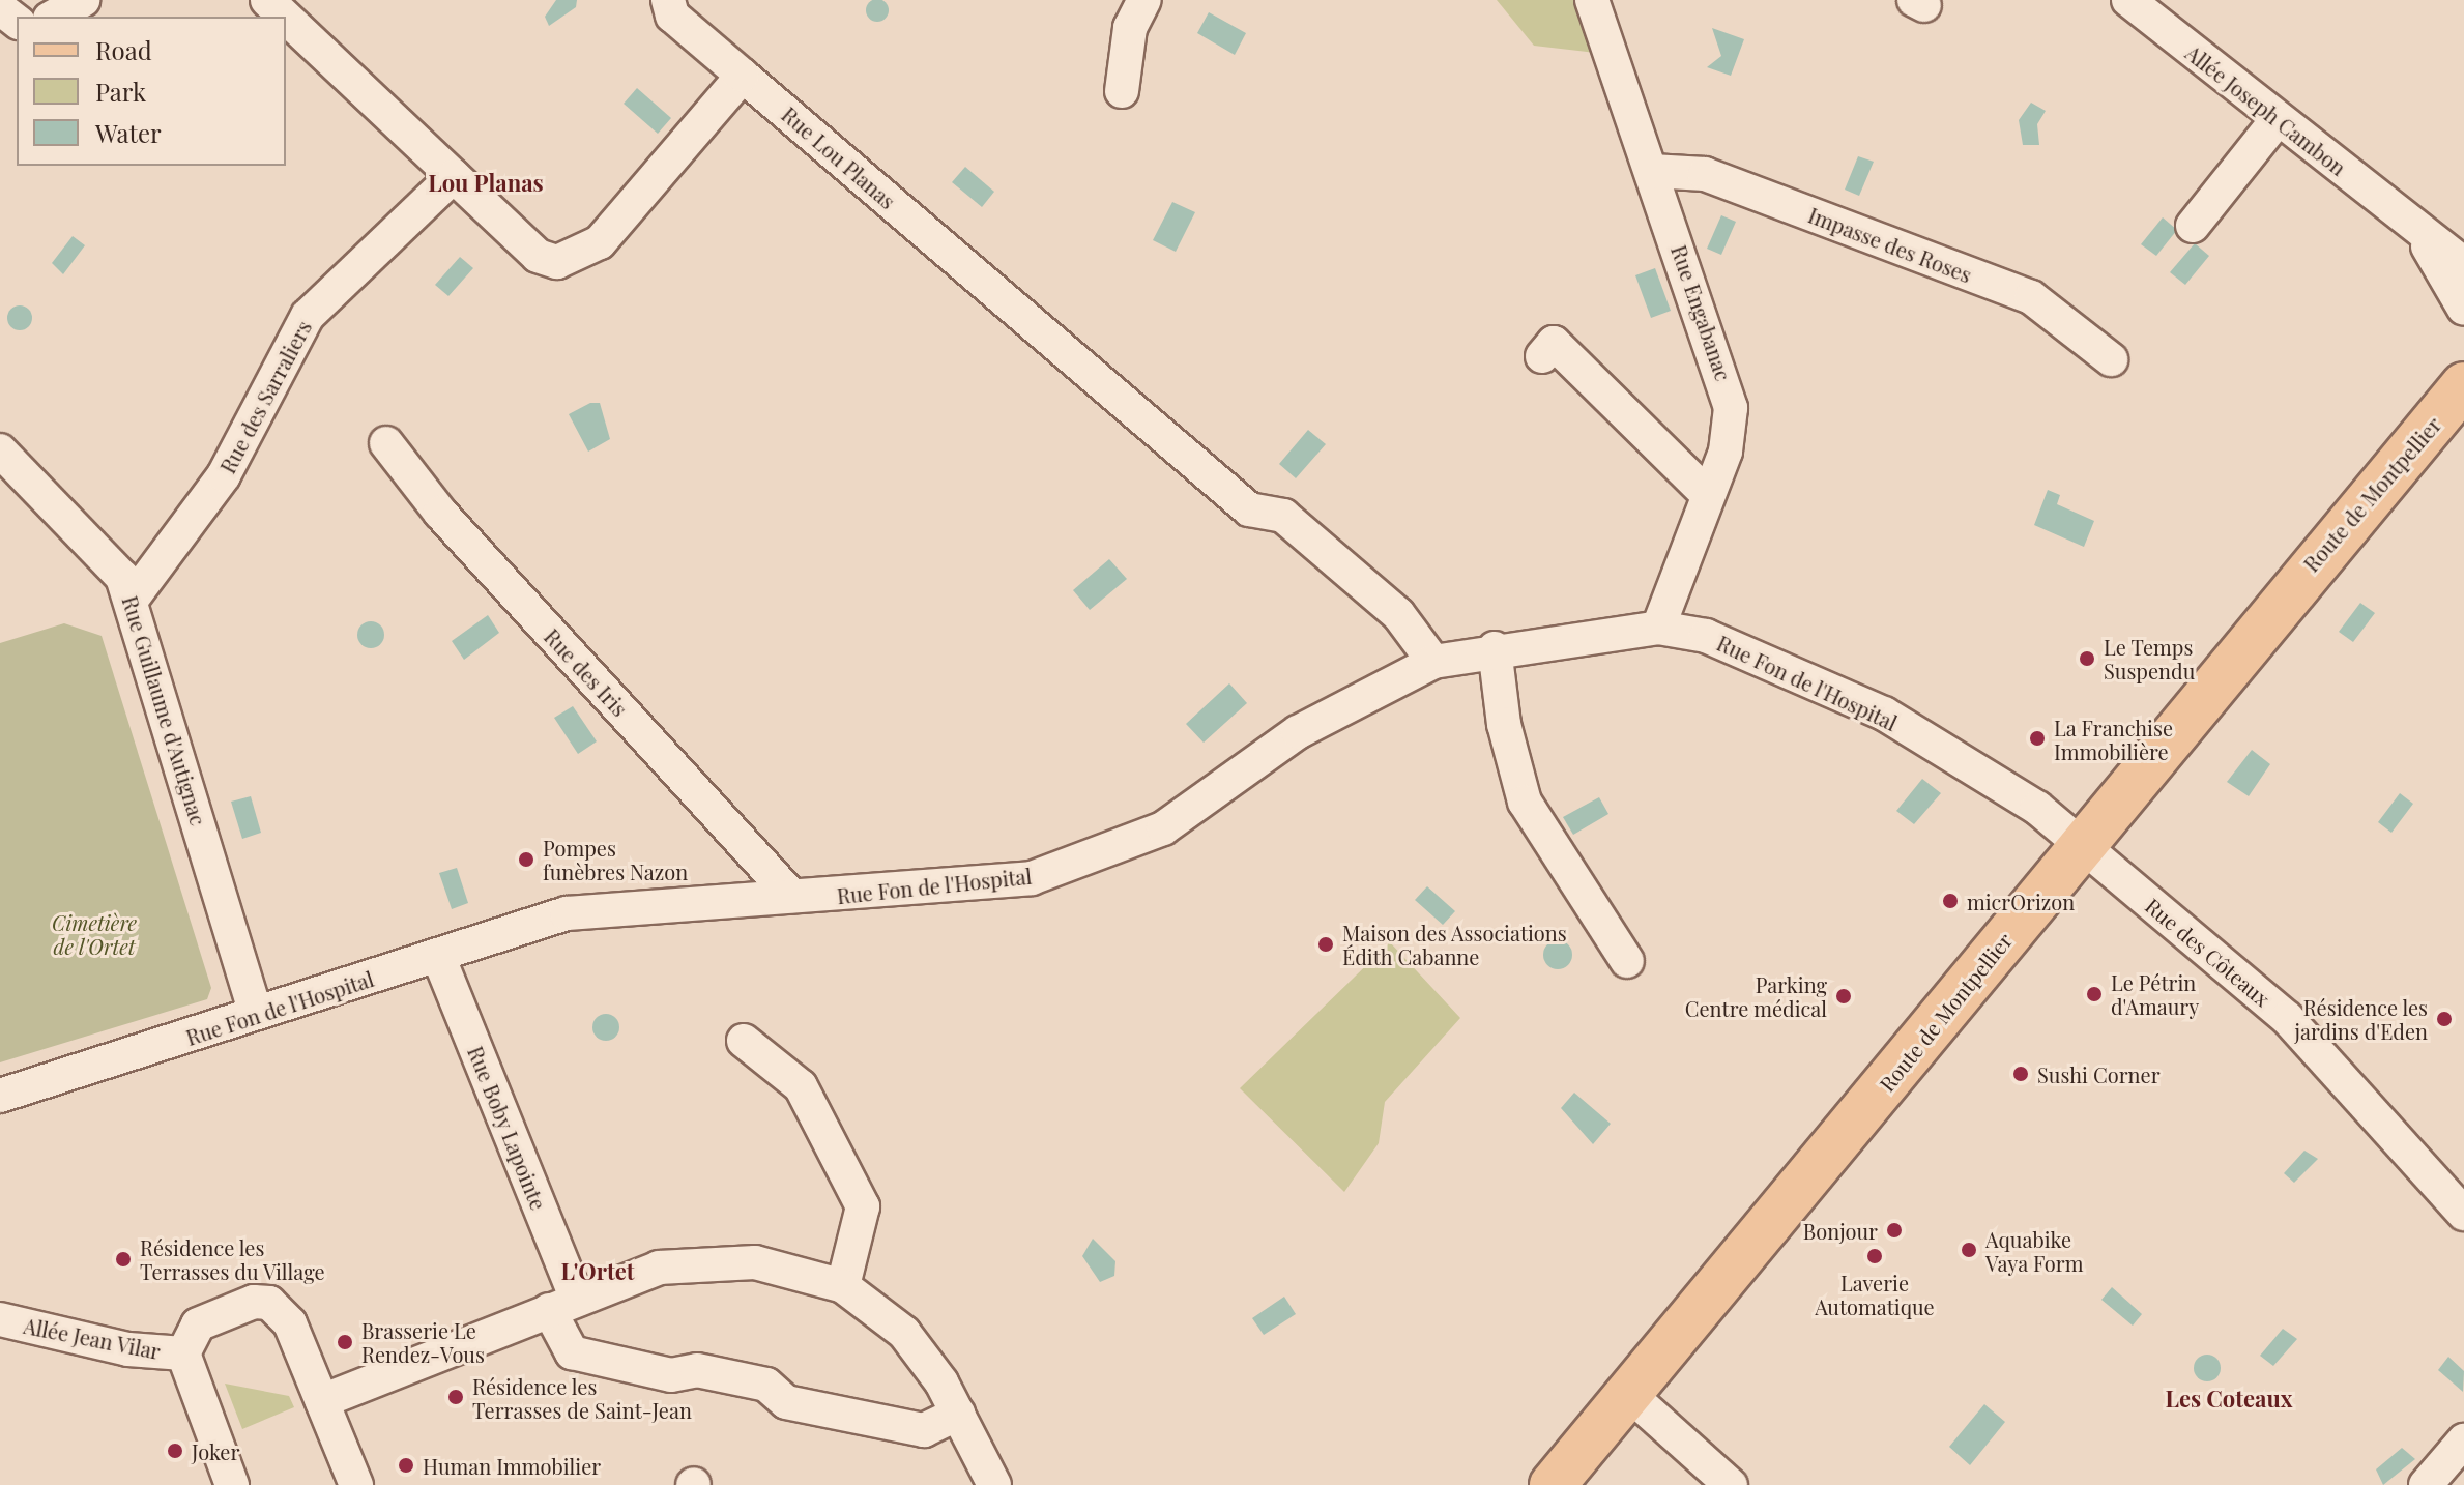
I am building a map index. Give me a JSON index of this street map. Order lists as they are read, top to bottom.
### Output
{
  "streets": {
    "main road": ["Route de Montpellier"],
    "street": [
      "Allée Joseph Cambon",
      "Rue Lou Planas",
      "Impasse des Roses",
      "Rue Engabanac",
      "Rue des Sarraliers",
      "Rue des Iris",
      "Rue Fon de l'Hospital",
      "Rue Guillaume d'Autignac",
      "Rue des Côteaux",
      "Rue Boby Lapointe",
      "Allée Jean Vilar"
    ]
  },
  "crossings": [
    ["Rue Lou Planas", "Rue Fon de l'Hospital"],
    ["Impasse des Roses", "Rue Engabanac"],
    ["Rue Engabanac", "Rue Fon de l'Hospital"],
    ["Rue des Sarraliers", "Rue Guillaume d'Autignac"],
    ["Route de Montpellier", "Rue Fon de l'Hospital"],
    ["Route de Montpellier", "Rue des Côteaux"],
    ["Rue des Iris", "Rue Fon de l'Hospital"],
    ["Rue Fon de l'Hospital", "Rue Guillaume d'Autignac"],
    ["Rue Fon de l'Hospital", "Rue des Côteaux"],
    ["Rue Fon de l'Hospital", "Rue Boby Lapointe"]
  ],
  "districts": ["Lou Planas", "L'Ortet", "Les Coteaux"],
  "parks": ["Cimetière de l'Ortet"],
  "places": [
    "Le Temps Suspendu",
    "La Franchise Immobilière",
    "Pompes funèbres Nazon",
    "micrOrizon",
    "Maison des Associations Édith Cabanne",
    "Le Pétrin d'Amaury",
    "Parking Centre médical",
    "Résidence les jardins d'Eden",
    "Sushi Corner",
    "Bonjour",
    "Aquabike Vaya Form",
    "Laverie Automatique",
    "Résidence les Terrasses du Village",
    "Brasserie Le Rendez-Vous",
    "Résidence les Terrasses de Saint-Jean",
    "Joker",
    "Human Immobilier"
  ],
  "legend": ["Road", "Park", "Water"]
}
